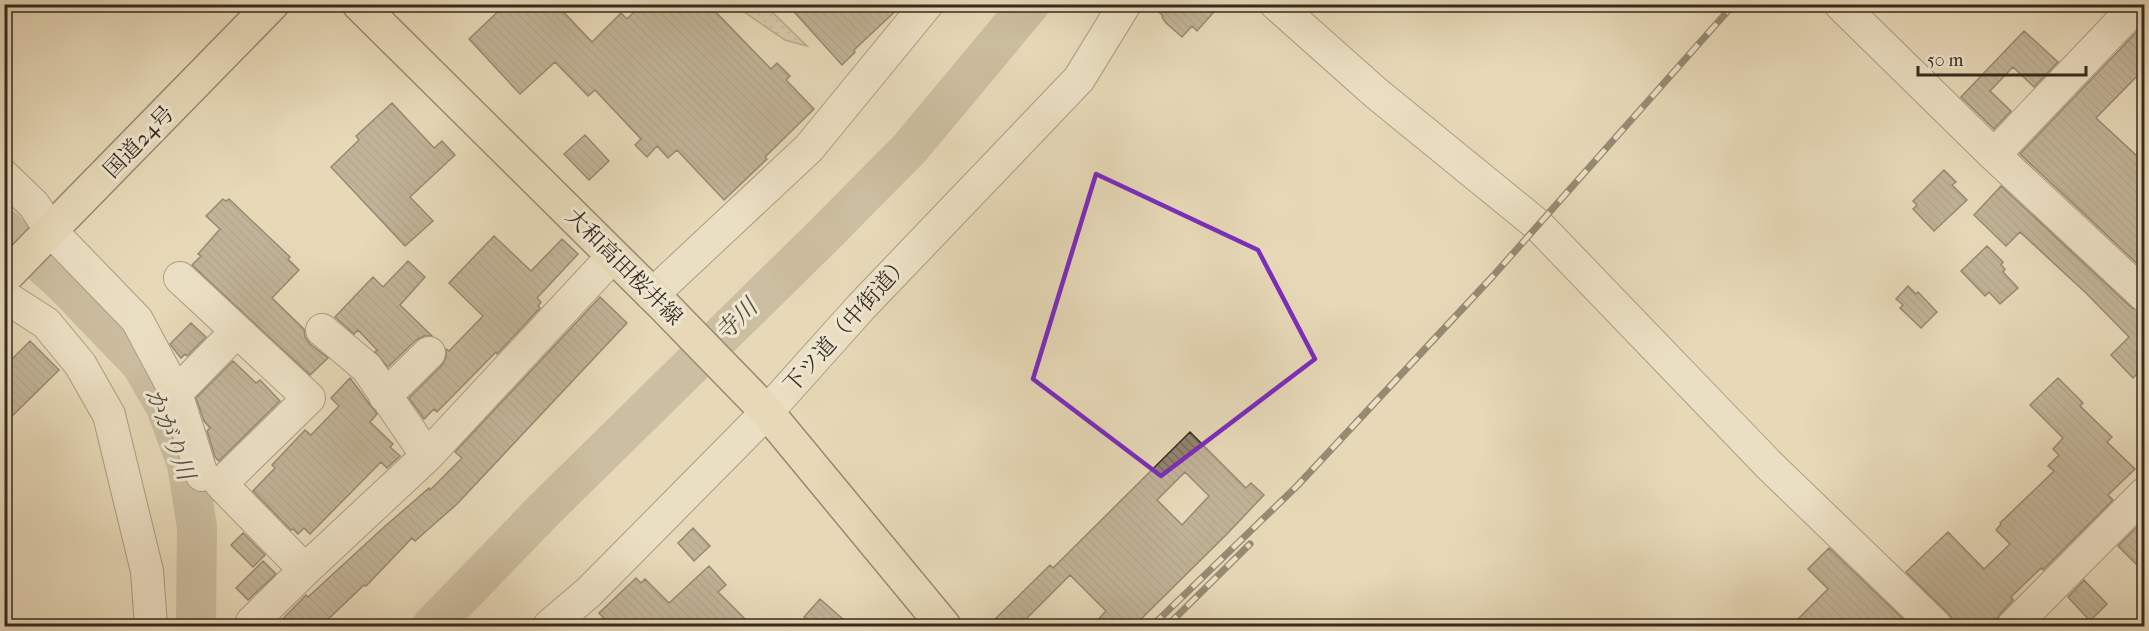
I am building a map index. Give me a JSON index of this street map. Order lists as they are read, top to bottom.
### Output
{
  "streets": {
    "main road": ["国道24号", "大和高田桜井線"],
    "street": ["下ツ道（中街道）"]
  },
  "crossings": [
    ["大和高田桜井線", "下ツ道（中街道）"]
  ],
  "water": ["寺川", "かがり川"],
  "scale_bar": "50 m"
}
